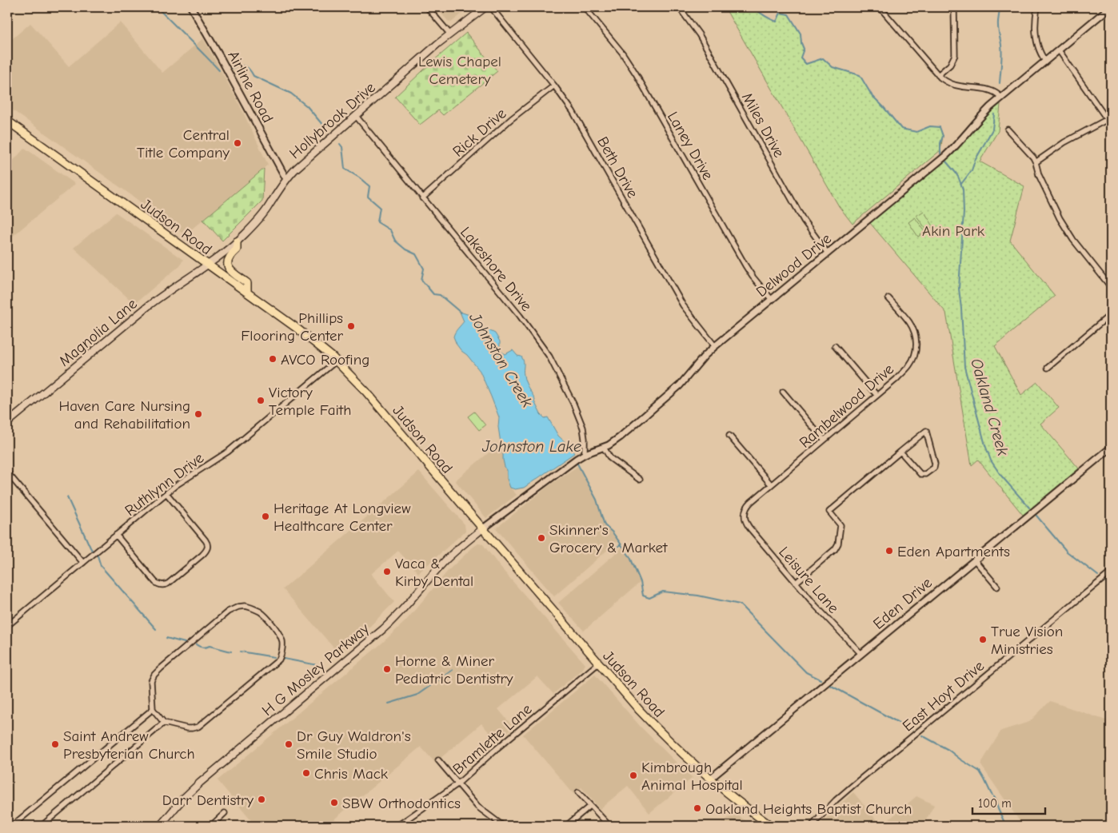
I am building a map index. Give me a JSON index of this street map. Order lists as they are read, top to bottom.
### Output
{
  "streets": {
    "main road": [
      "Hollybrook Drive",
      "Judson Road",
      "Magnolia Lane",
      "H G Mosley Parkway"
    ],
    "street": [
      "Airline Road",
      "Miles Drive",
      "Rick Drive",
      "Laney Drive",
      "Beth Drive",
      "Delwood Drive",
      "Lakeshore Drive",
      "Rambelwood Drive",
      "Ruthlynn Drive",
      "Leisure Lane",
      "Eden Drive",
      "East Hoyt Drive",
      "Bramlette Lane"
    ]
  },
  "crossings": [
    ["Airline Road", "Hollybrook Drive"],
    ["Hollybrook Drive", "Judson Road"],
    ["Hollybrook Drive", "Lakeshore Drive"],
    ["Hollybrook Drive", "Magnolia Lane"],
    ["Miles Drive", "Delwood Drive"],
    ["Rick Drive", "Beth Drive"],
    ["Rick Drive", "Lakeshore Drive"],
    ["Laney Drive", "Delwood Drive"],
    ["Beth Drive", "Delwood Drive"],
    ["Judson Road", "Delwood Drive"],
    ["Judson Road", "Magnolia Lane"],
    ["Judson Road", "Ruthlynn Drive"],
    ["Judson Road", "Eden Drive"],
    ["Judson Road", "H G Mosley Parkway"],
    ["Judson Road", "Bramlette Lane"],
    ["Delwood Drive", "Lakeshore Drive"],
    ["Delwood Drive", "H G Mosley Parkway"],
    ["Rambelwood Drive", "Leisure Lane"],
    ["Leisure Lane", "Eden Drive"]
  ],
  "water": ["Johnston Creek", "Oakland Creek", "Johnston Lake"],
  "parks": ["Lewis Chapel Cemetery", "Akin Park"],
  "places": [
    "Central Title Company",
    "Phillips Flooring Center",
    "AVCO Roofing",
    "Victory Temple Faith",
    "Haven Care Nursing and Rehabilitation",
    "Heritage At Longview Healthcare Center",
    "Skinner's Grocery & Market",
    "Eden Apartments",
    "Vaca & Kirby Dental",
    "True Vision Ministries",
    "Horne & Miner Pediatric Dentistry",
    "Saint Andrew Presbyterian Church",
    "Dr Guy Waldron's Smile Studio",
    "Chris Mack",
    "Kimbrough Animal Hospital",
    "Darr Dentistry",
    "SBW Orthodontics",
    "Oakland Heights Baptist Church"
  ],
  "scale_bar": "100 m"
}
